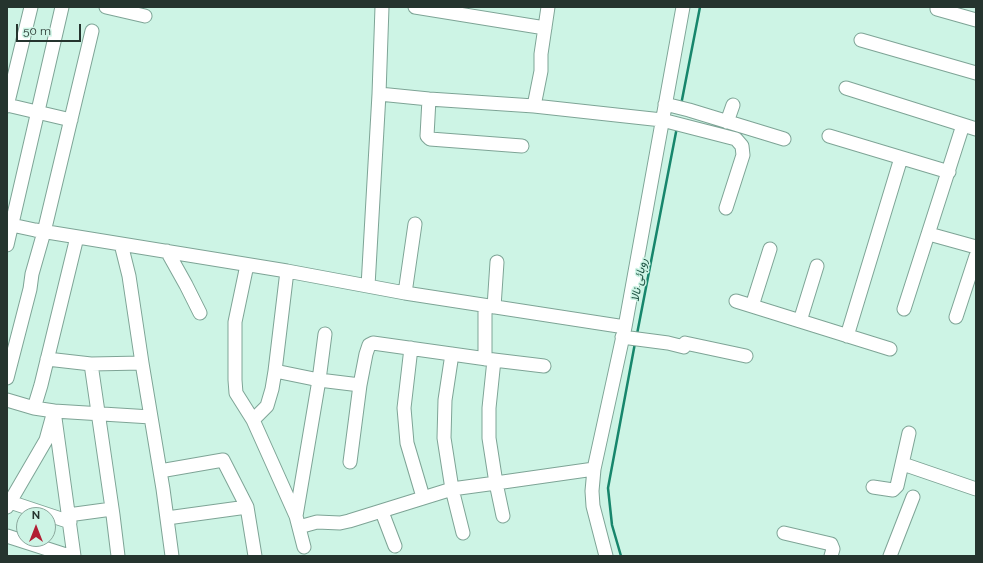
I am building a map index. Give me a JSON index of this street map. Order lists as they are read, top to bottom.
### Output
{
  "water": ["روہائی نالا"],
  "scale_bar": "50 m",
  "north": "top"
}
